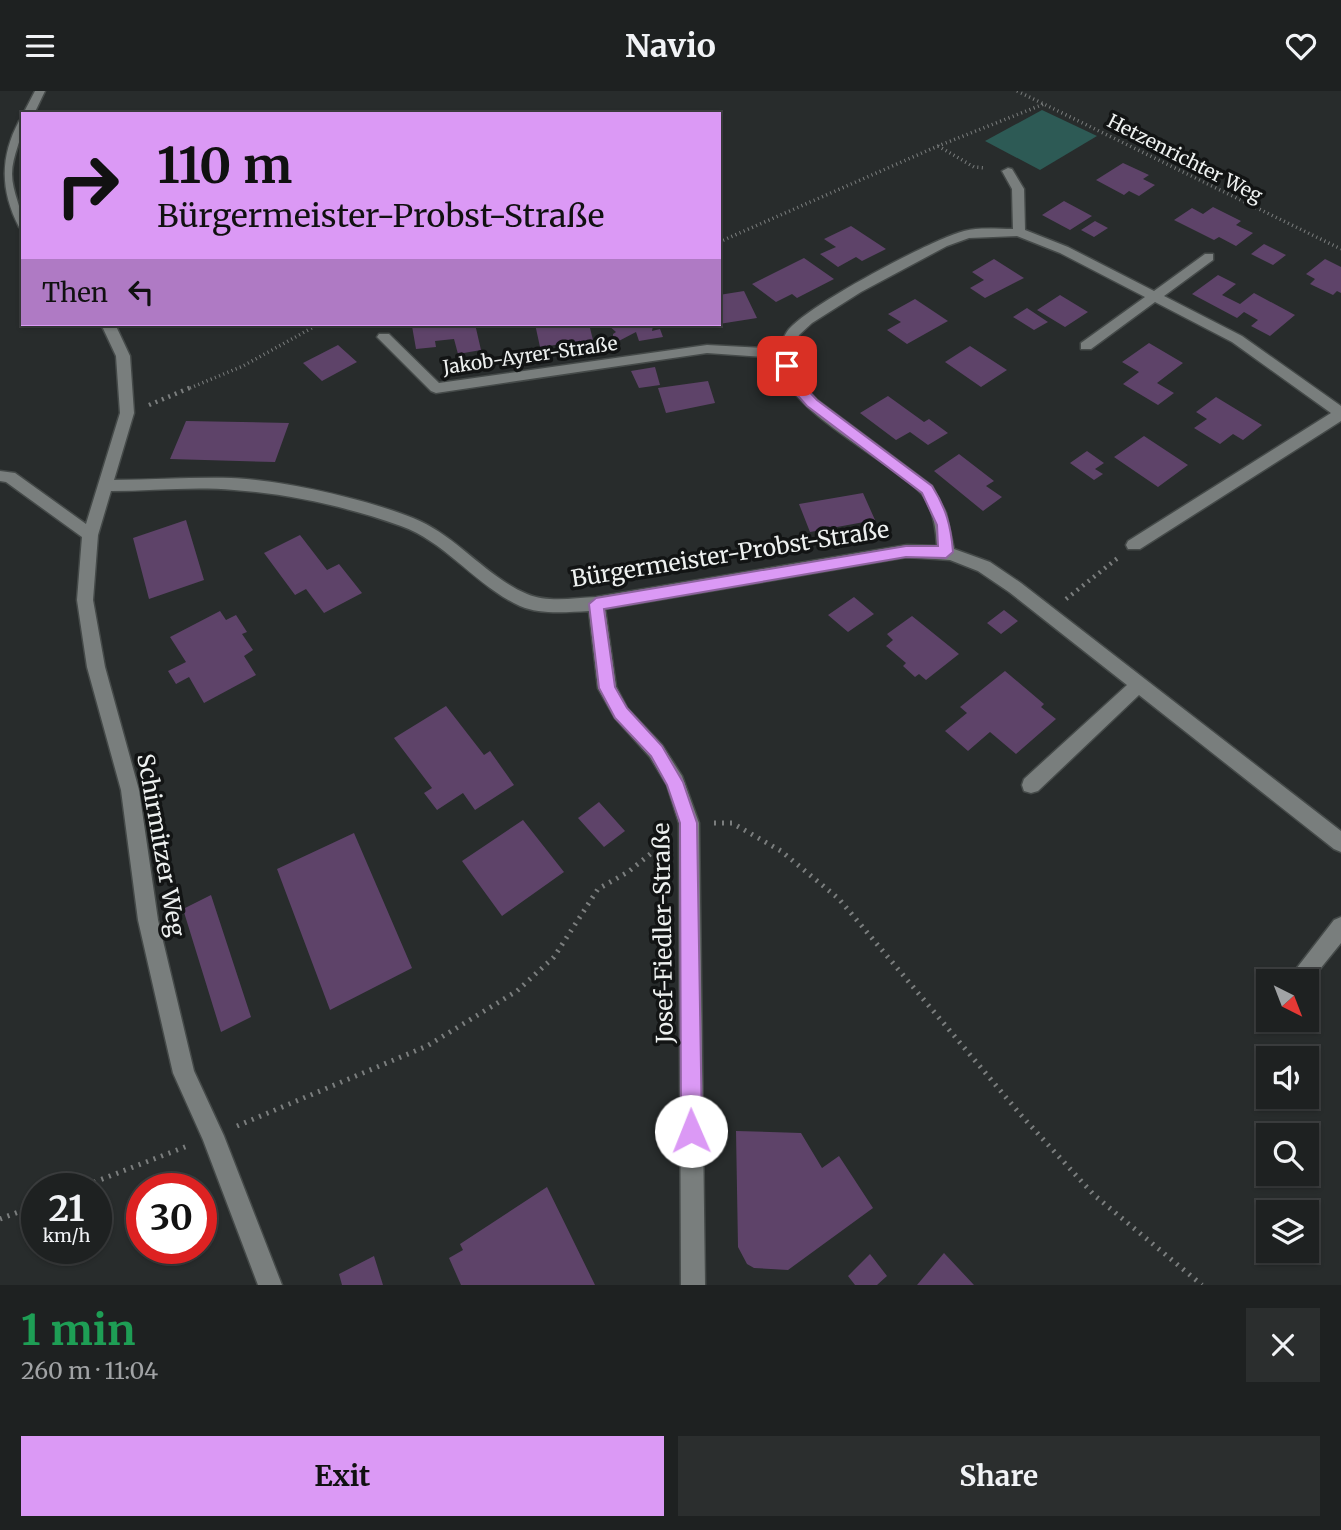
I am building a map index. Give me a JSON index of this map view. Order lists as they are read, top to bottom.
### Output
{
  "streets": {
    "street": [
      "Jakob-Ayrer-Straße",
      "Bürgermeister-Probst-Straße",
      "Schirmitzer Weg",
      "Josef-Fiedler-Straße"
    ],
    "path": ["Hetzenrichter Weg"]
  },
  "crossings": [
    ["Bürgermeister-Probst-Straße", "Schirmitzer Weg"],
    ["Bürgermeister-Probst-Straße", "Josef-Fiedler-Straße"]
  ],
  "north": "bottom right",
  "page": {
    "header": "Navio",
    "turn": ["110 m", "Bürgermeister-Probst-Straße"],
    "then": "Then",
    "speed": "21 km/h",
    "limit": "30",
    "heading": ["1 min", "260 m · 11:04"],
    "buttons": ["Exit", "Share"]
  }
}
